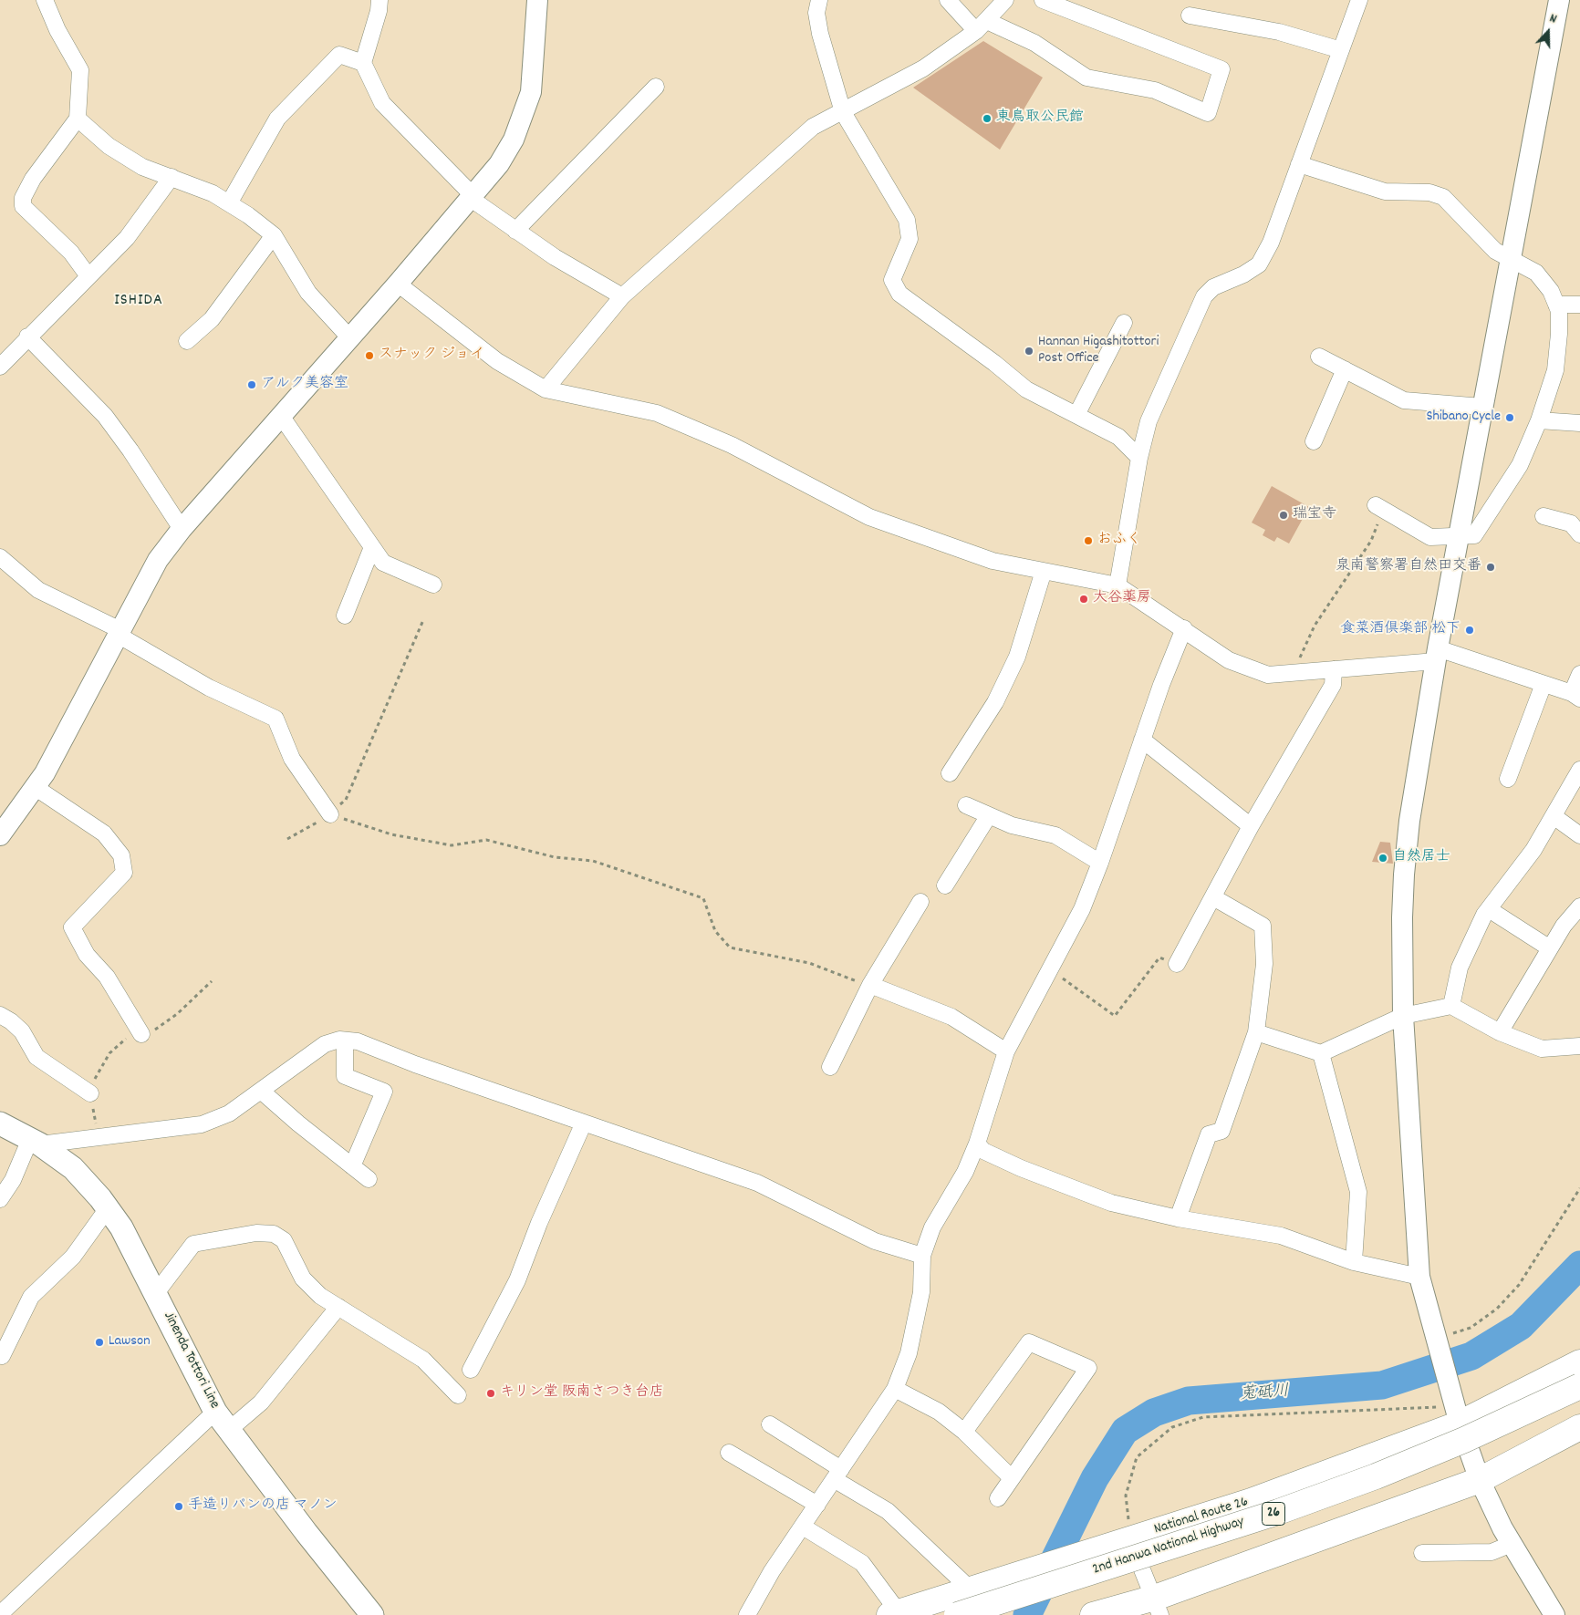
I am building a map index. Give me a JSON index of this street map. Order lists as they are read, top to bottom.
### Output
{
  "streets": {
    "highway": ["26", "National Route 26", "2nd Hanwa National Highway"],
    "main road": ["Jinenda Tottori Line"]
  },
  "districts": ["ISHIDA"],
  "water": ["莵砥川"],
  "places": [
    "東鳥取公民館",
    "Hannan Higashitottori Post Office",
    "スナック ジョイ",
    "アルク美容室",
    "Shibano Cycle",
    "瑞宝寺",
    "おふく",
    "泉南警察署自然田交番",
    "大谷薬房",
    "食菜酒倶楽部 松下",
    "自然居士",
    "Lawson",
    "キリン堂 阪南さつき台店",
    "手造りパンの店 マノン"
  ],
  "north": "top"
}
